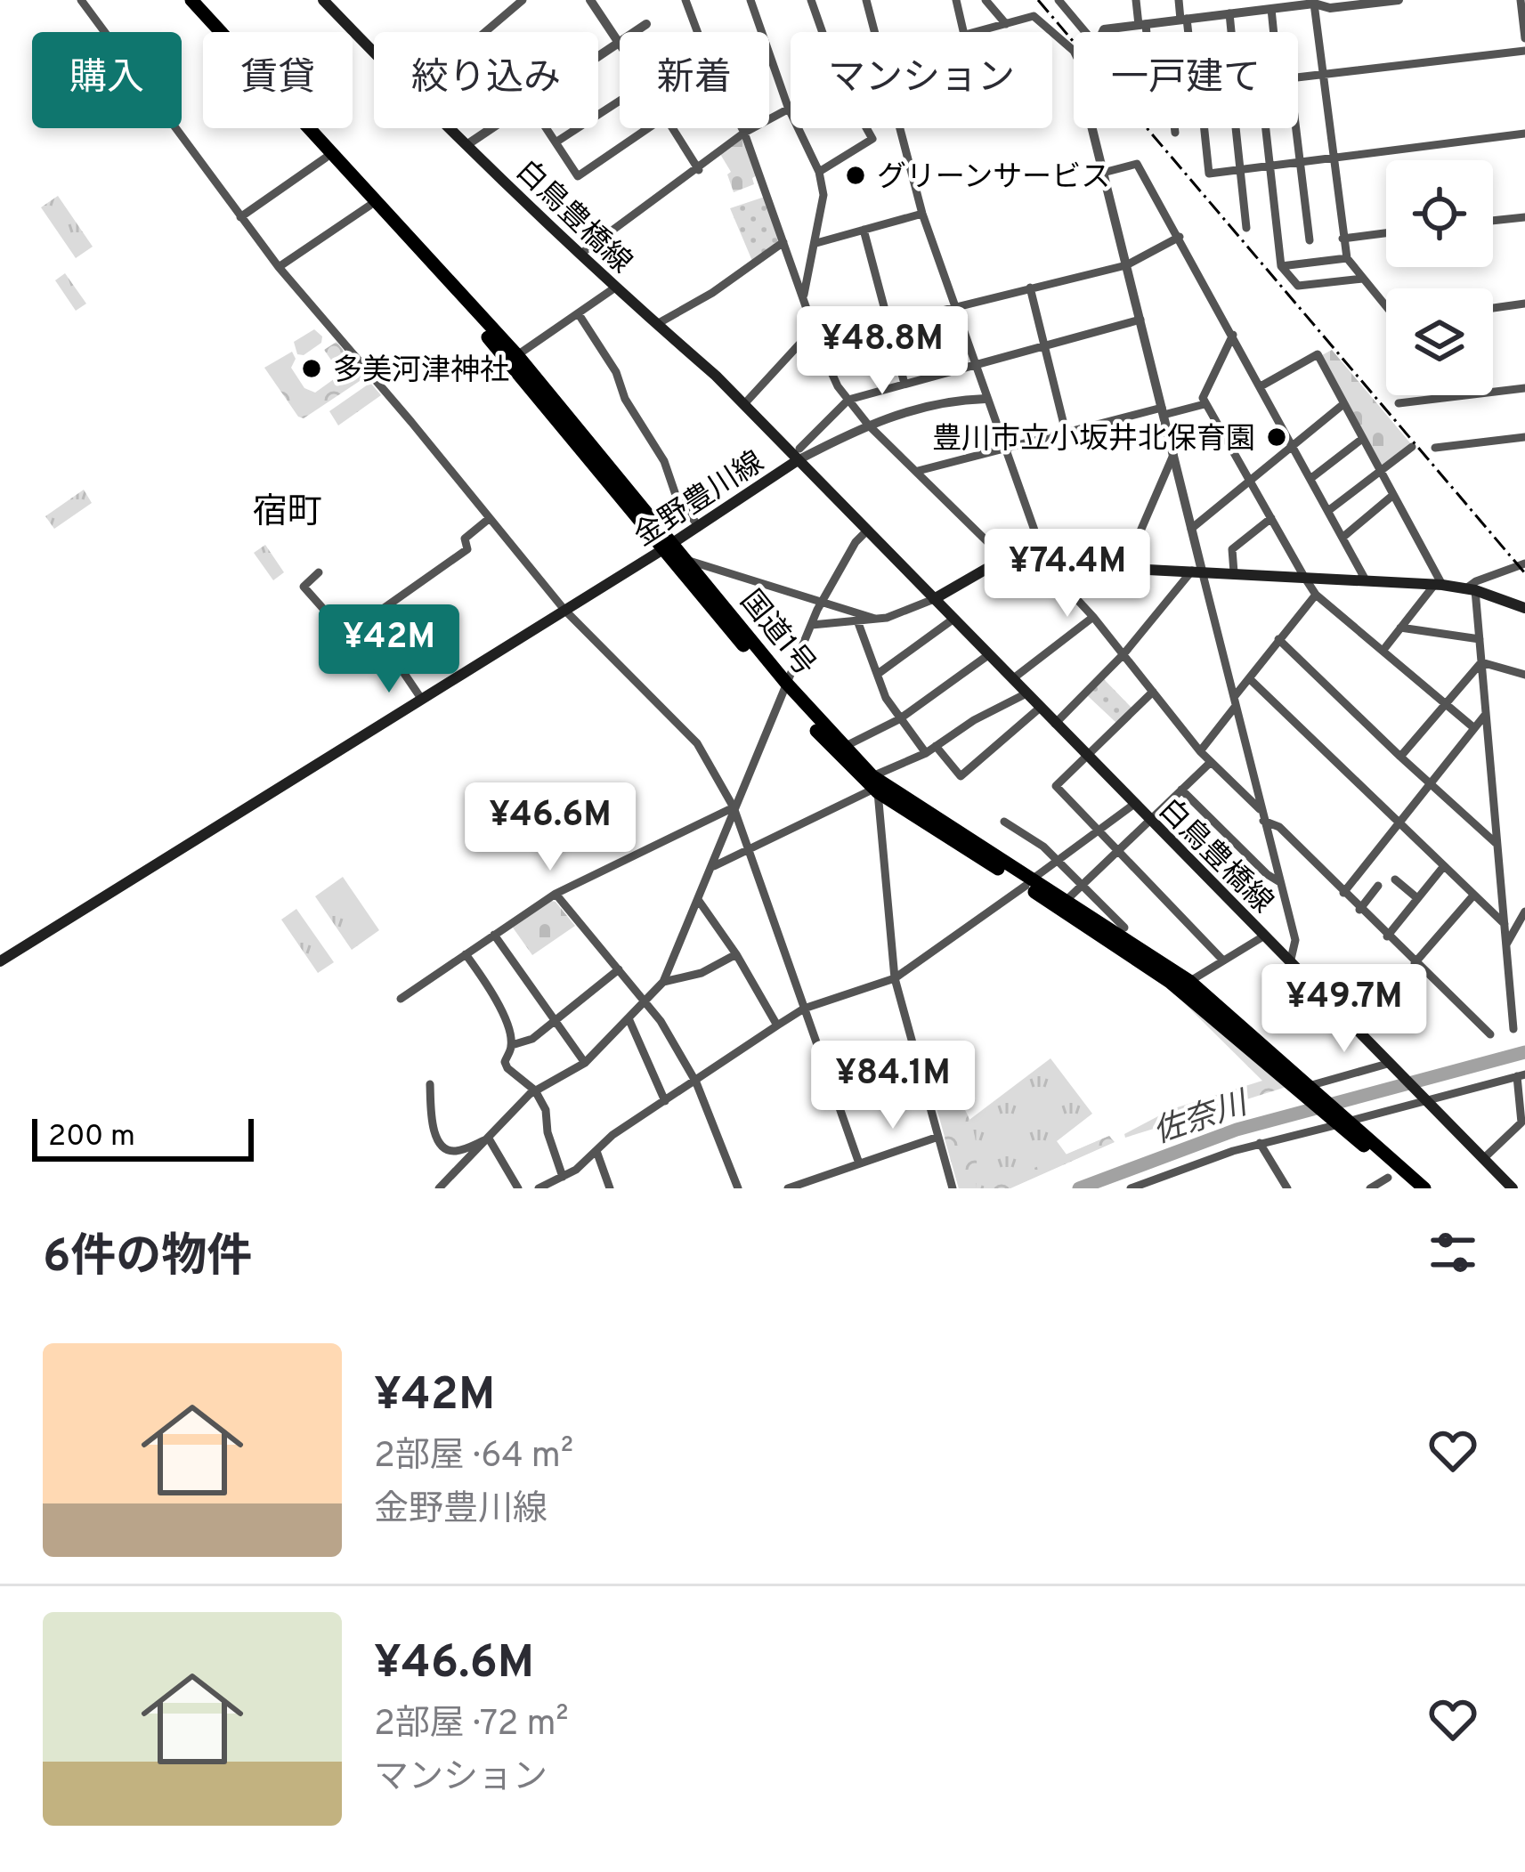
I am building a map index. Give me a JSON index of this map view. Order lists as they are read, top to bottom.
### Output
{
  "streets": {
    "highway": ["国道1号"],
    "main road": ["白鳥豊橋線", "金野豊川線"]
  },
  "crossings": [
    ["白鳥豊橋線", "金野豊川線"],
    ["金野豊川線", "国道1号"]
  ],
  "districts": ["宿町"],
  "water": ["佐奈川"],
  "places": ["グリーンサービス", "多美河津神社", "豊川市立小坂井北保育園"],
  "scale_bar": "200 m",
  "page": {
    "chip": [
      "購入",
      "賃貸",
      "絞り込み",
      "新着",
      "マンション",
      "一戸建て"
    ],
    "price": [
      "¥48.8M",
      "¥74.4M",
      "¥42M",
      "¥46.6M",
      "¥49.7M",
      "¥84.1M"
    ],
    "scale": "200 m",
    "heading": "6件の物件",
    "list": [
      {
        "name": "¥42M",
        "note": "2部屋 · 64 m² · 金野豊川線"
      },
      {
        "name": "¥46.6M",
        "note": "2部屋 · 72 m² · マンション"
      }
    ]
  }
}
